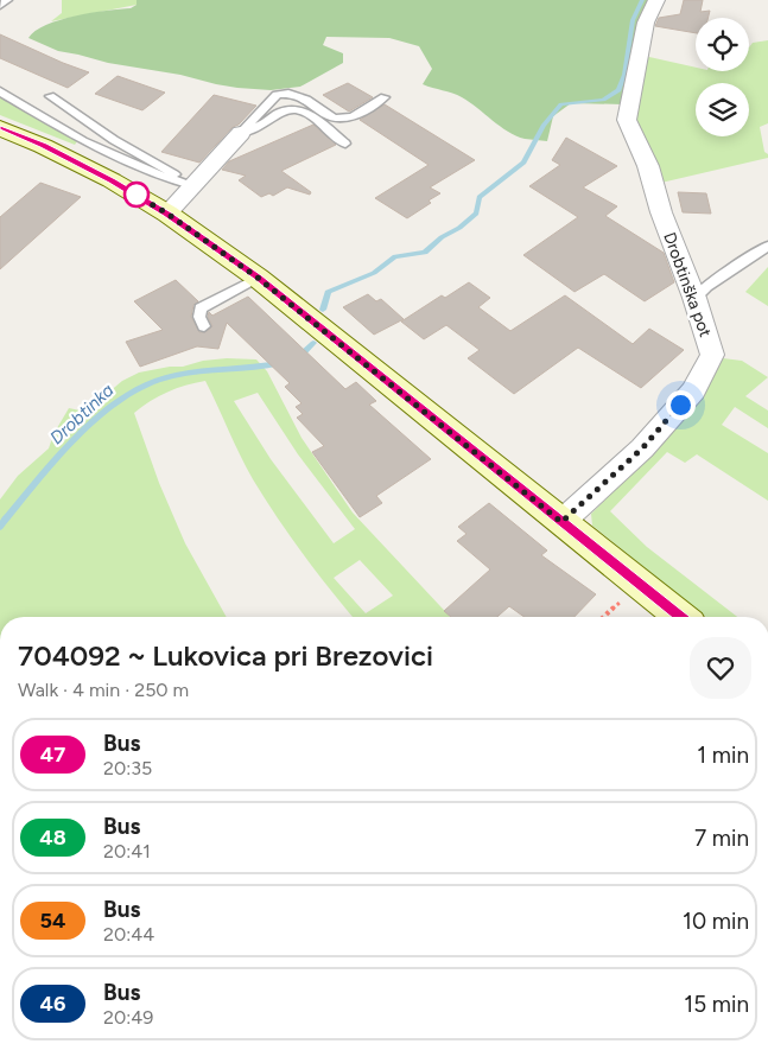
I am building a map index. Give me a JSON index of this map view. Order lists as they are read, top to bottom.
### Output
{
  "streets": {
    "street": ["Drobtinška pot"]
  },
  "water": ["Drobtinka"],
  "lines": ["bus line 47"],
  "page": {
    "heading": ["704092 ~ Lukovica pri Brezovici", "Walk · 4 min · 250 m"],
    "list": [
      {
        "mark": "47",
        "name": "Bus",
        "note": "20:35",
        "value": "1 min"
      },
      {
        "mark": "48",
        "name": "Bus",
        "note": "20:41",
        "value": "7 min"
      },
      {
        "mark": "54",
        "name": "Bus",
        "note": "20:44",
        "value": "10 min"
      },
      {
        "mark": "46",
        "name": "Bus",
        "note": "20:49",
        "value": "15 min"
      }
    ]
  }
}
